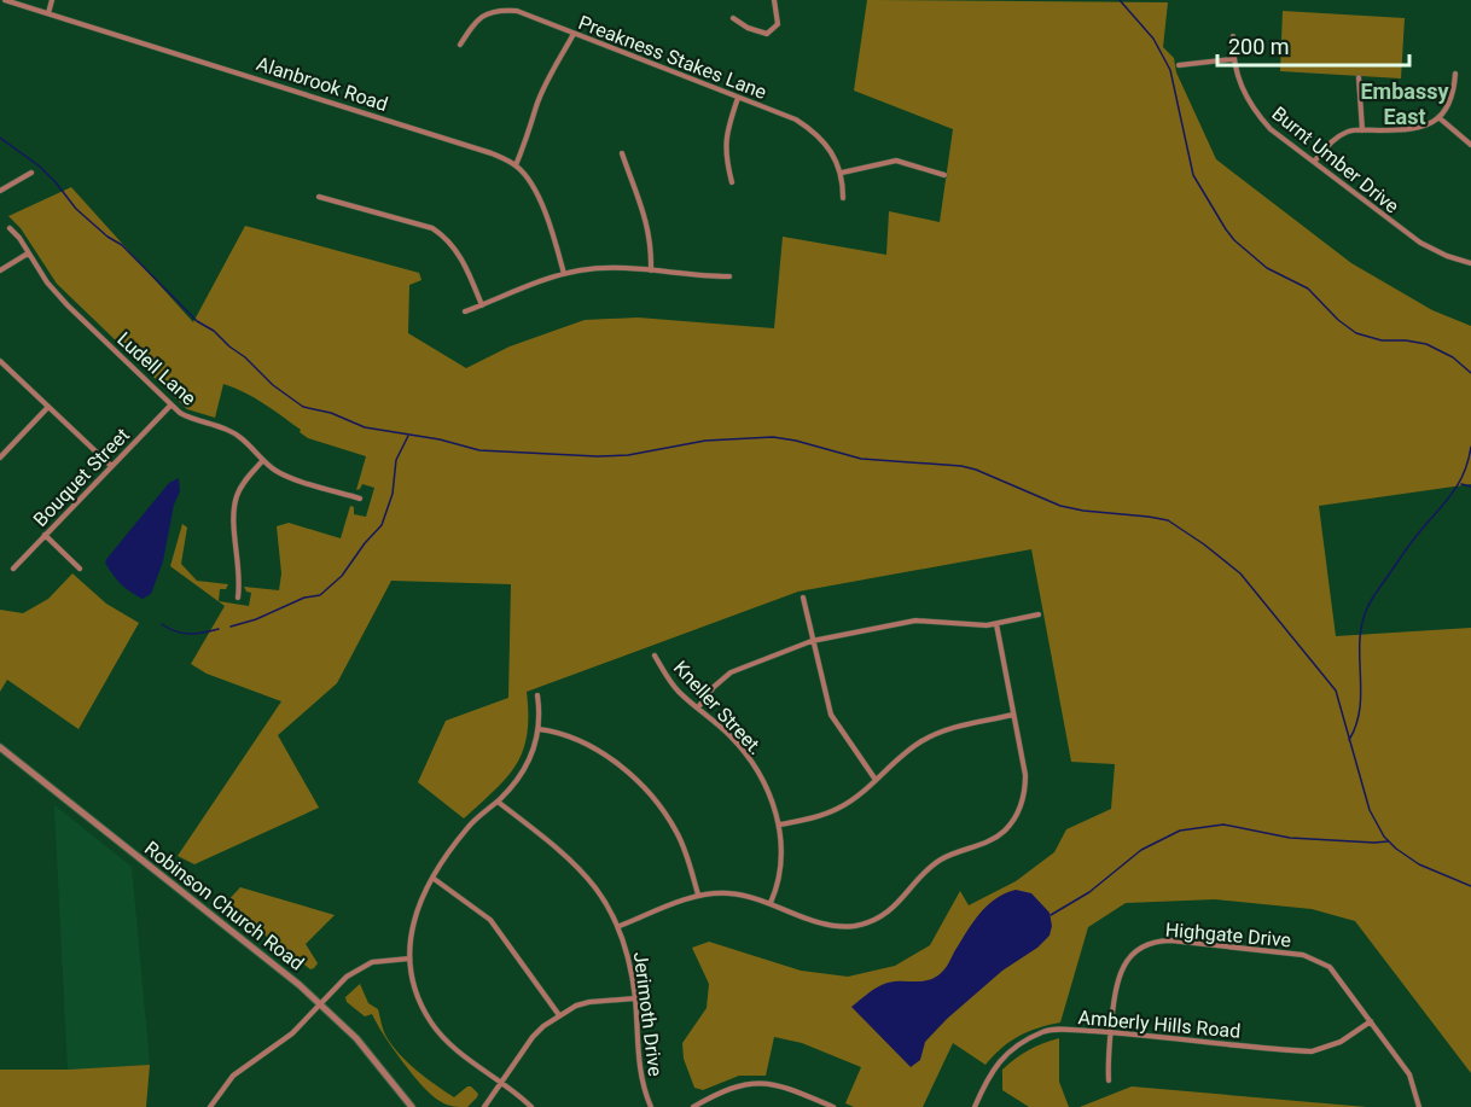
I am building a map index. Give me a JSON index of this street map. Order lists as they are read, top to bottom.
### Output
{
  "streets": {
    "street": [
      "Preakness Stakes Lane",
      "Alanbrook Road",
      "Burnt Umber Drive",
      "Ludell Lane",
      "Bouquet Street",
      "Kneller Street.",
      "Robinson Church Road",
      "Highgate Drive",
      "Jerimoth Drive",
      "Amberly Hills Road"
    ]
  },
  "crossings": [
    ["Ludell Lane", "Bouquet Street"],
    ["Highgate Drive", "Amberly Hills Road"]
  ],
  "districts": ["Embassy East"],
  "scale_bar": "200 m"
}
